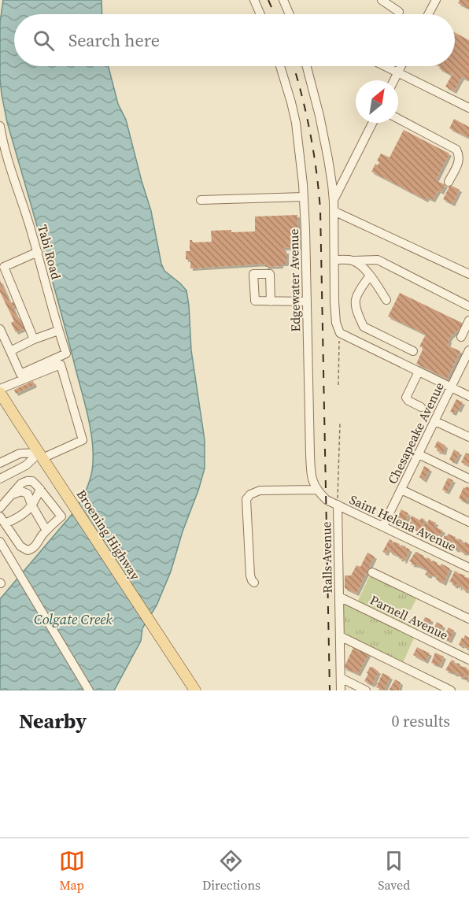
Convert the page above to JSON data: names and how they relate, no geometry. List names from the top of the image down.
{
  "streets": {
    "main road": ["Broening Highway"],
    "street": [
      "Tabi Road",
      "Edgewater Avenue",
      "Chesapeake Avenue",
      "Saint Helena Avenue",
      "Ralls Avenue",
      "Parnell Avenue"
    ]
  },
  "crossings": [
    ["Edgewater Avenue", "Saint Helena Avenue"],
    ["Chesapeake Avenue", "Saint Helena Avenue"],
    ["Saint Helena Avenue", "Ralls Avenue"],
    ["Ralls Avenue", "Parnell Avenue"]
  ],
  "water": ["Colgate Creek"],
  "north": "top right",
  "page": {
    "search": "Search here",
    "heading": ["Nearby", "0 results"],
    "nav": ["Map", "Directions", "Saved"]
  }
}
